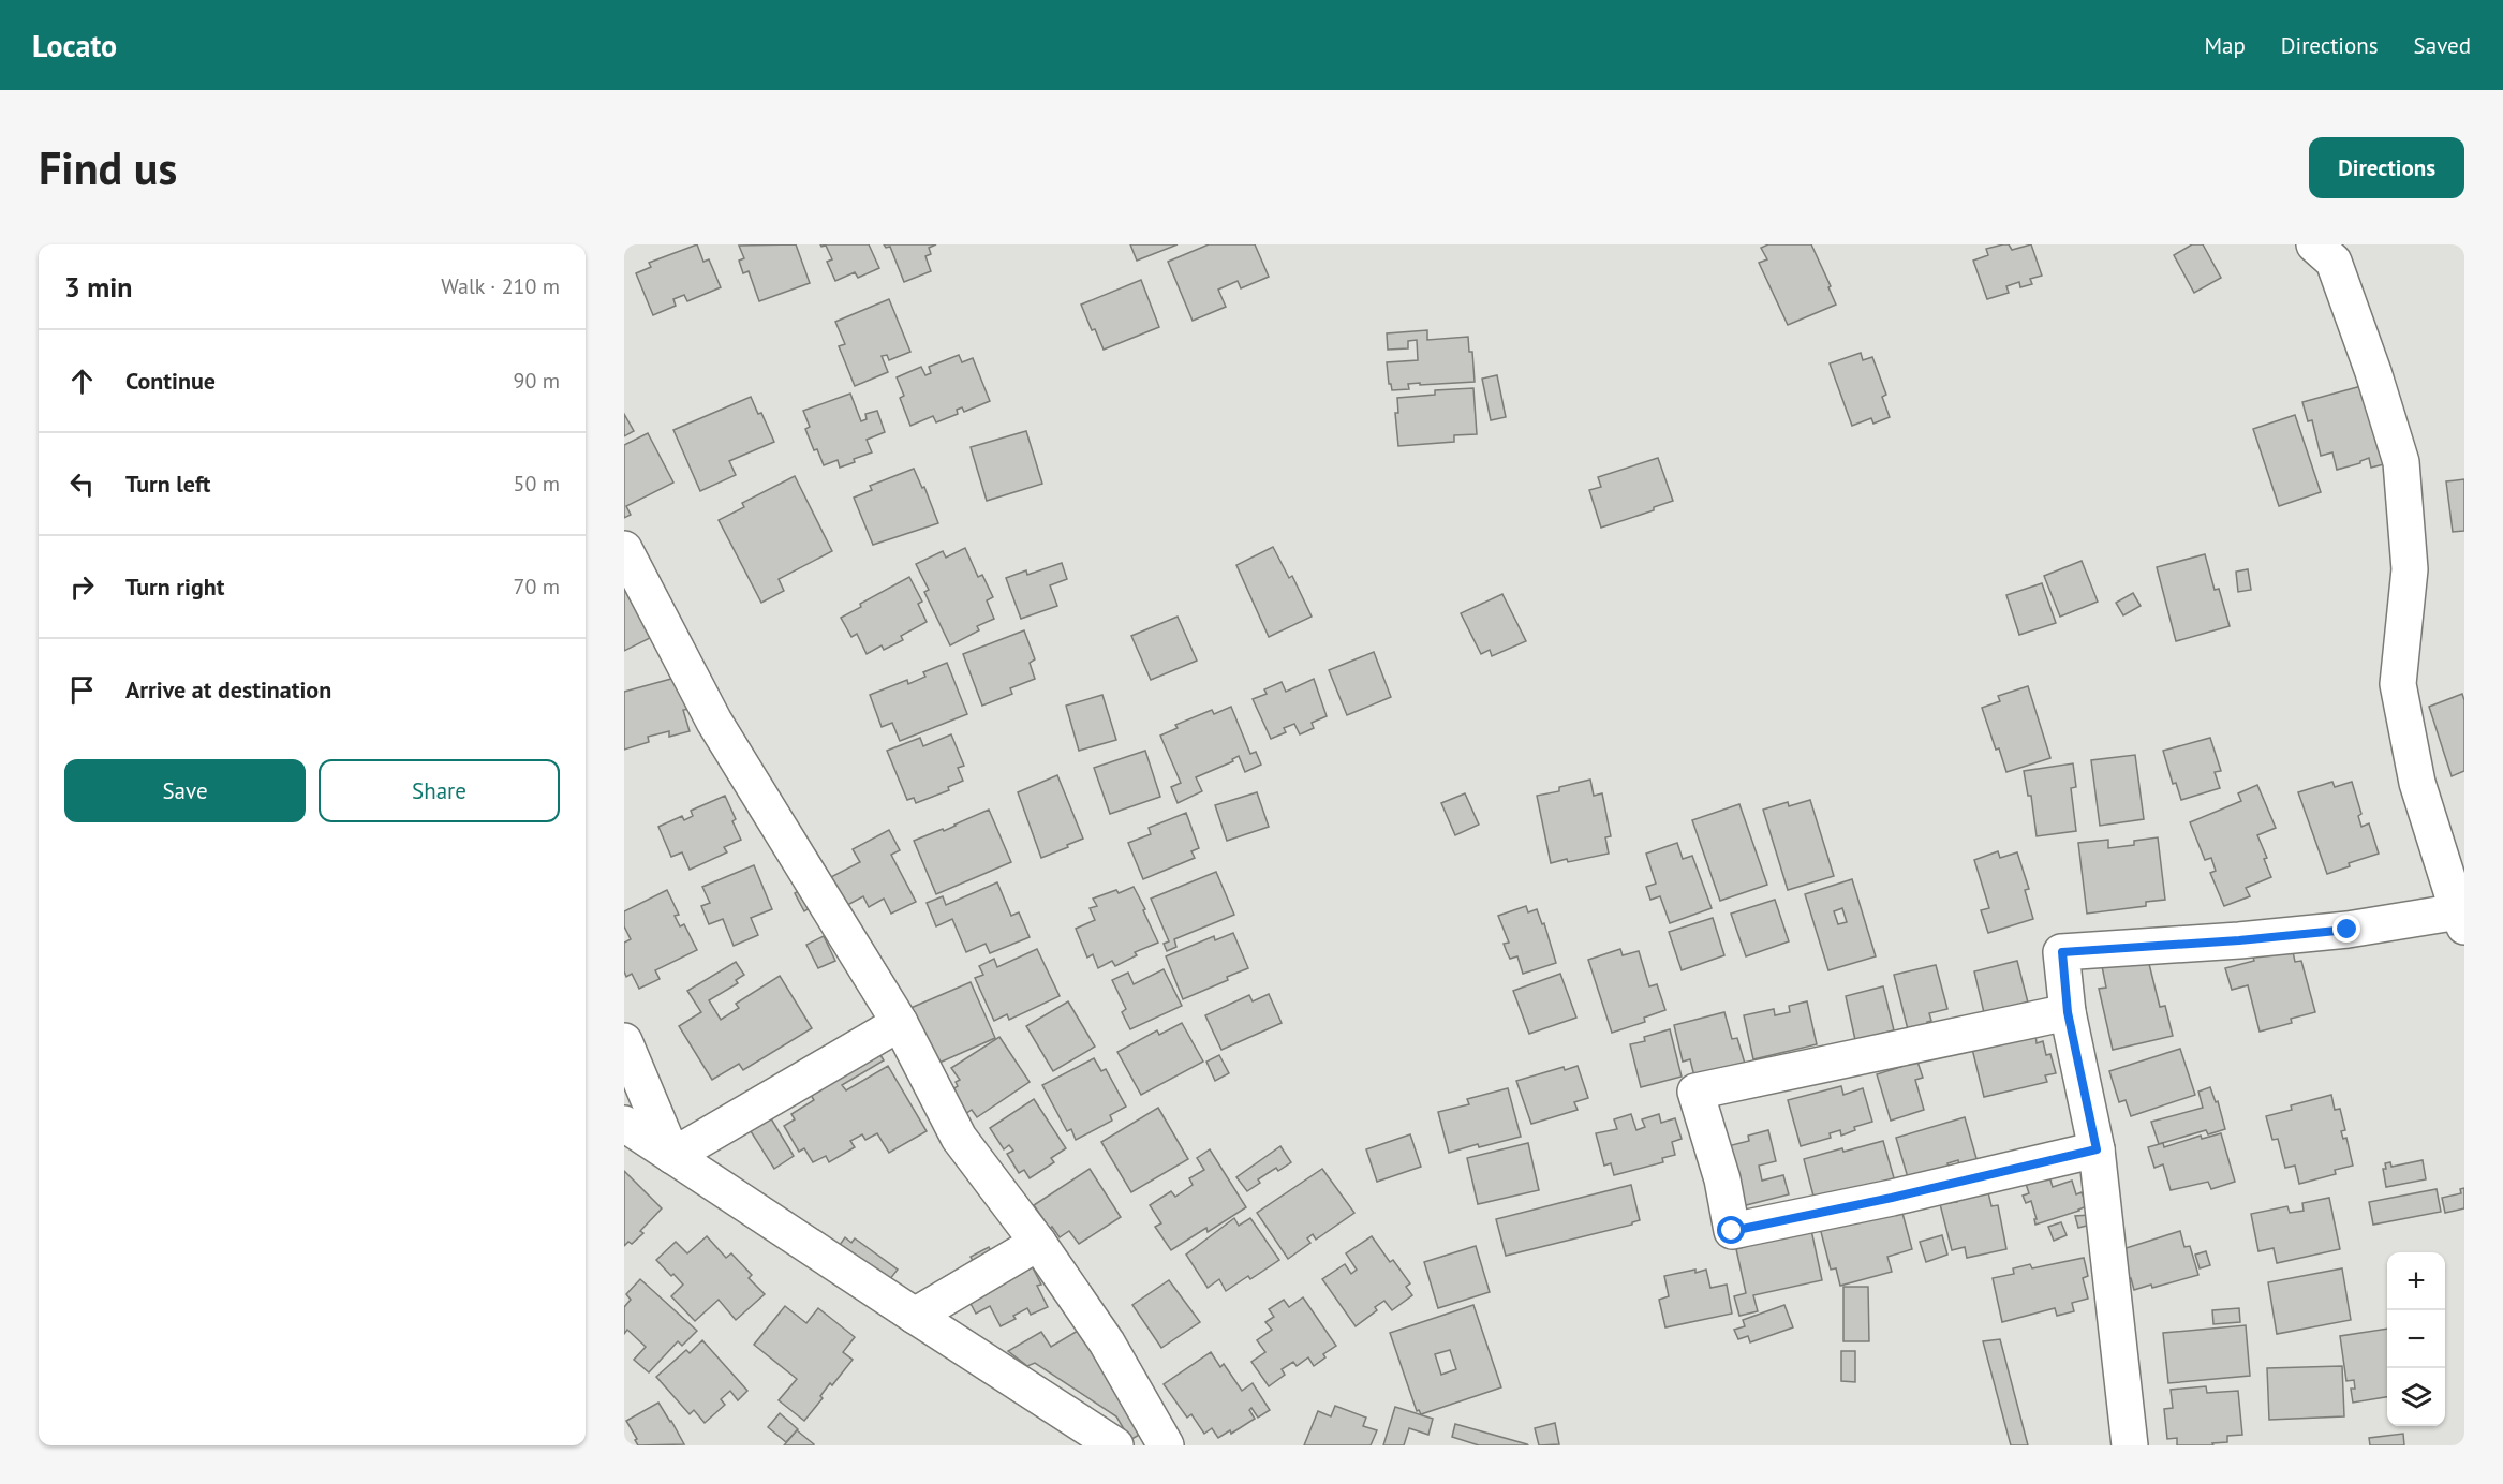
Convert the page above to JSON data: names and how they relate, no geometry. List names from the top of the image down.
{
  "page": {
    "header": "Locato",
    "nav": ["Map", "Directions", "Saved"],
    "buttons": [
      "Directions",
      ["Save", "Share"]
    ],
    "title": "Find us",
    "heading": ["3 min", "Walk · 210 m"],
    "list": [
      ["Continue", "90 m"],
      ["Turn left", "50 m"],
      ["Turn right", "70 m"],
      "Arrive at destination"
    ],
    "map_buttons": ["+", "−"]
  }
}
